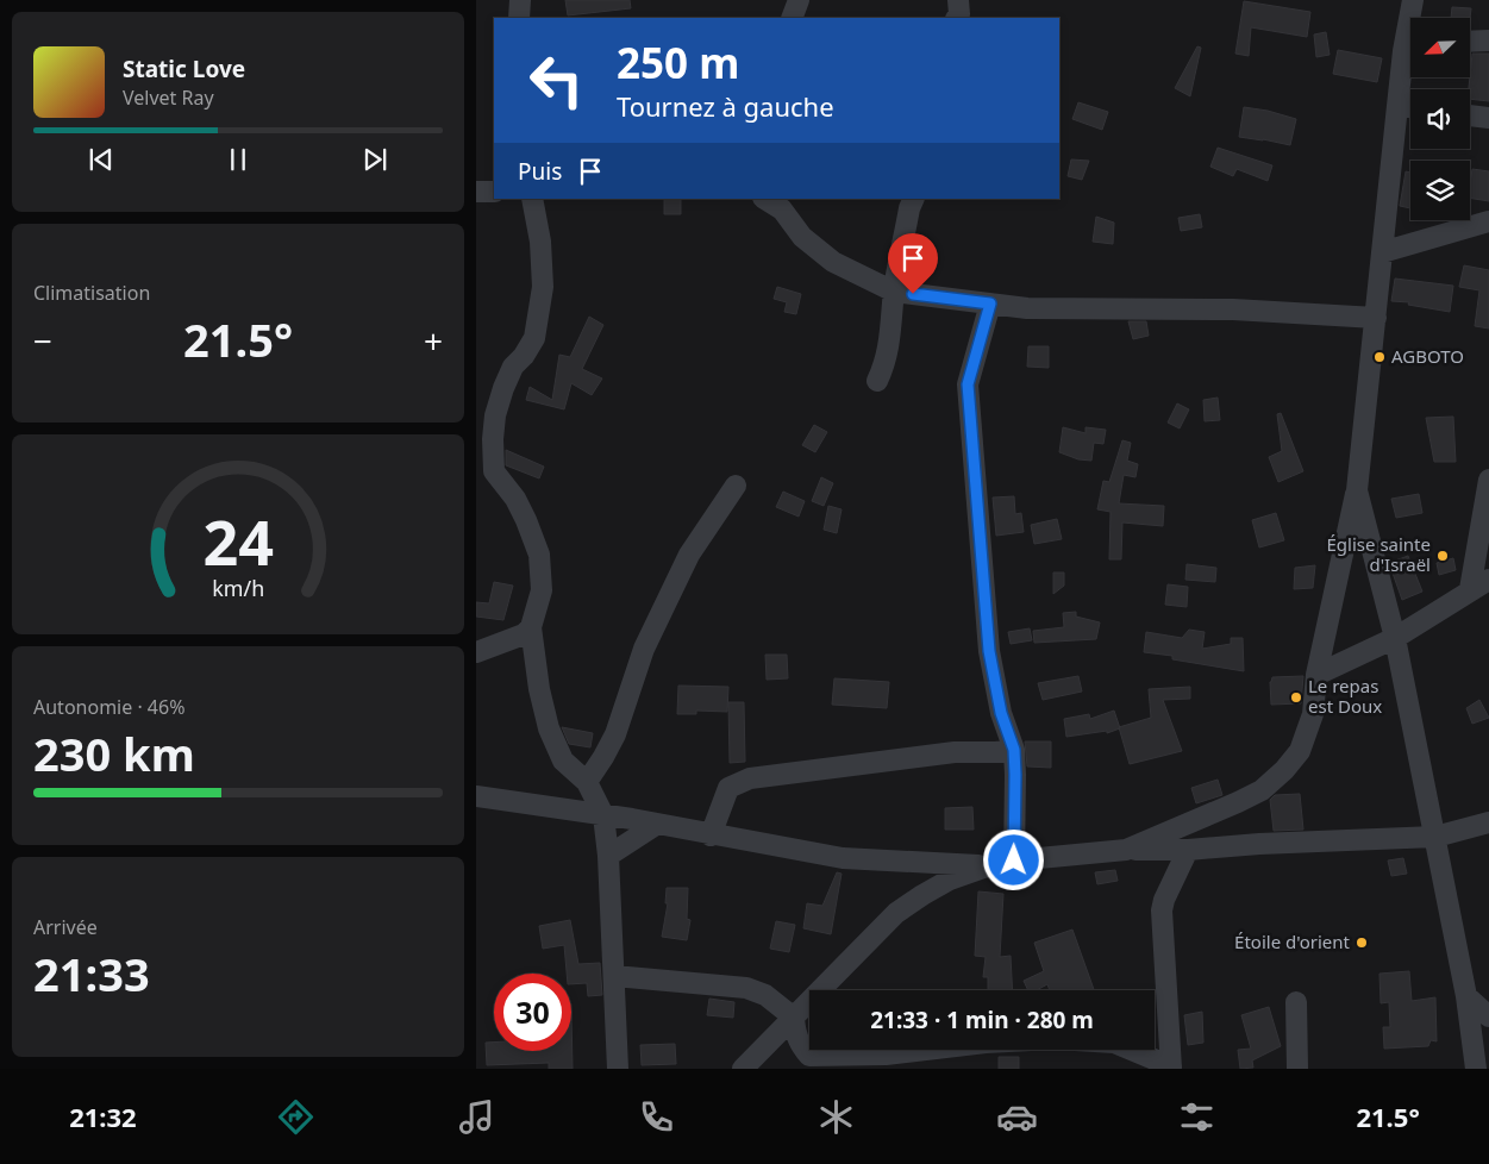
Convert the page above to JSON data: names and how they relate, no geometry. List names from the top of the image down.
{
  "places": [
    "AGBOTO",
    "Église sainte d'Israël",
    "Le repas est Doux",
    "Étoile d'orient"
  ],
  "north": "bottom left",
  "page": {
    "turn": ["250 m", "Tournez à gauche"],
    "song": ["Static Love", "Velvet Ray"],
    "then": "Puis",
    "tile": [
      "Climatisation",
      ["Autonomie · 46%", "230 km"],
      ["Arrivée", "21:33"]
    ],
    "heat": ["−", "21.5°", "+"],
    "limit": "30",
    "trip": "21:33 · 1 min · 280 m",
    "tabs": ["21:32", "21.5°"],
    "gauge": ["24", "km/h"]
  }
}
